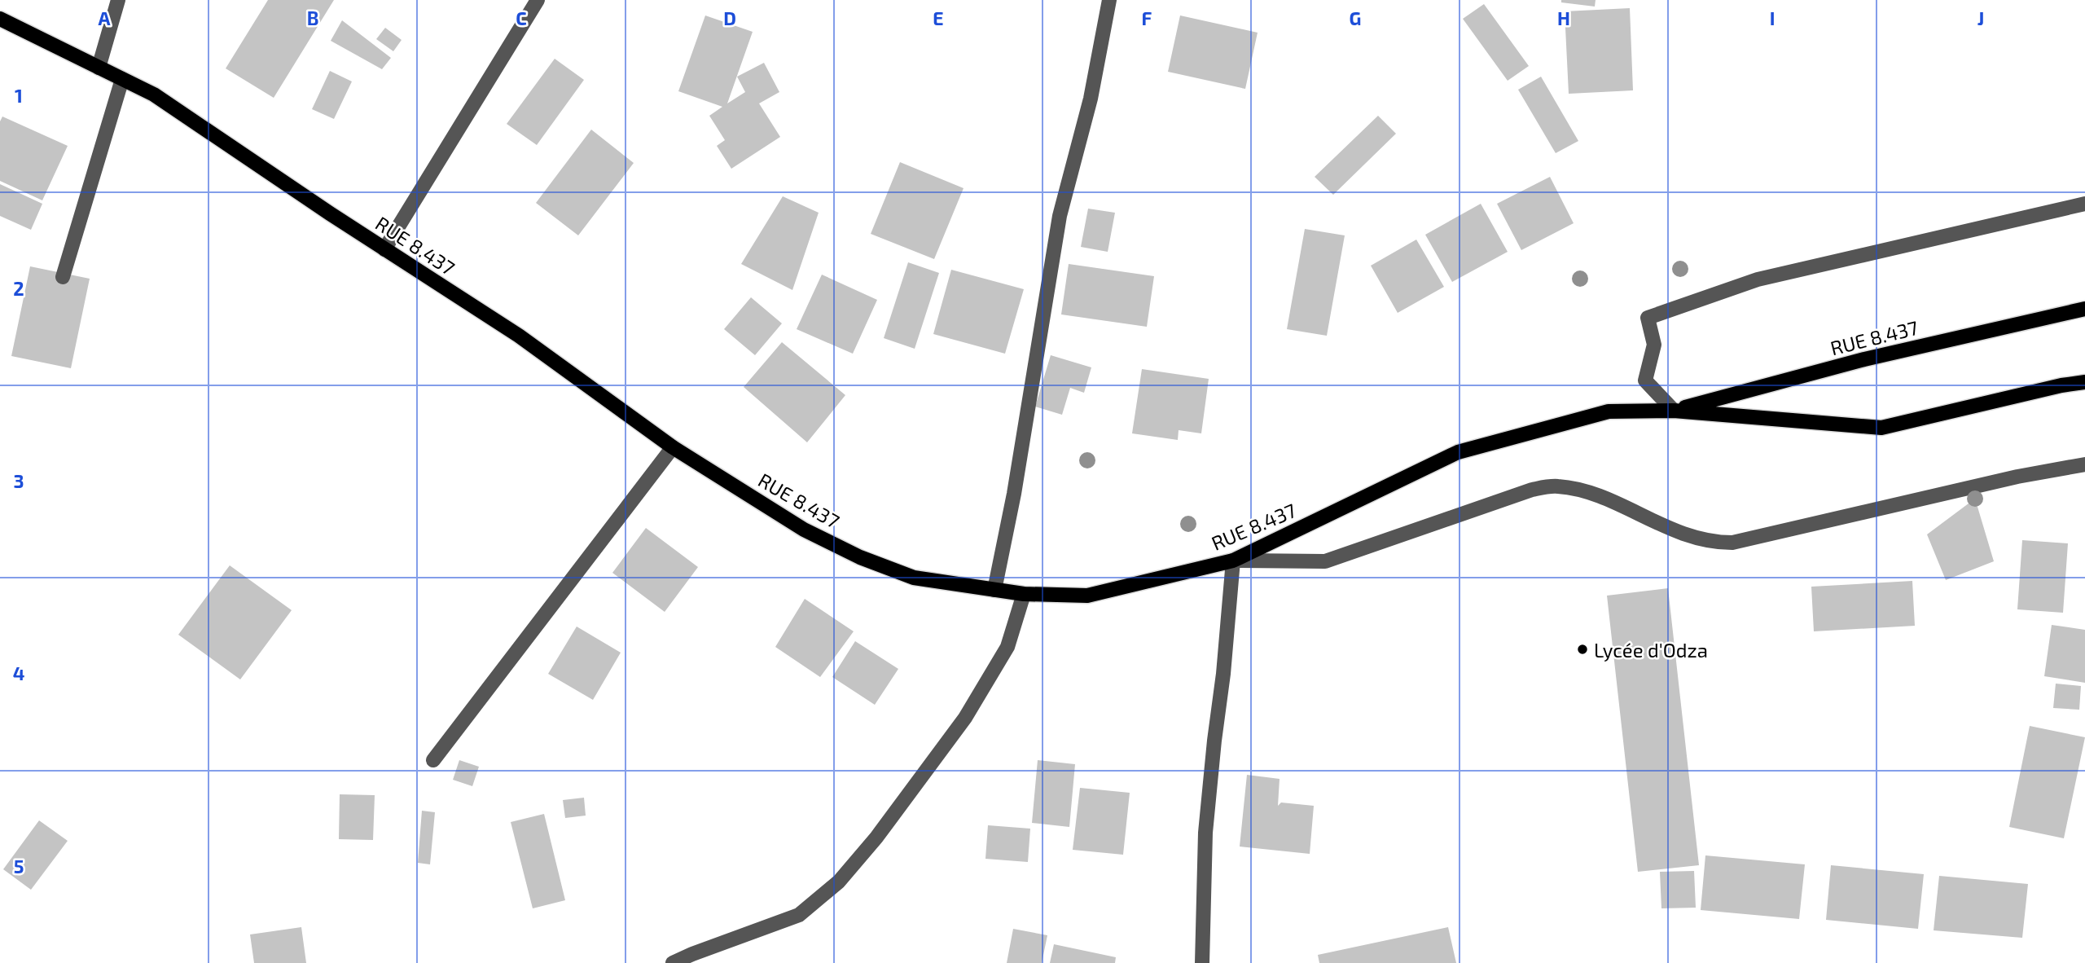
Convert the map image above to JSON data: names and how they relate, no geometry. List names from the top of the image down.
{
  "streets": {
    "main road": ["RUE 8.437"]
  },
  "places": ["Lycée d'Odza"],
  "grid": {
    "columns": [
      "A",
      "B",
      "C",
      "D",
      "E",
      "F",
      "G",
      "H",
      "I",
      "J"
    ],
    "rows": [
      "1",
      "2",
      "3",
      "4",
      "5"
    ]
  }
}
